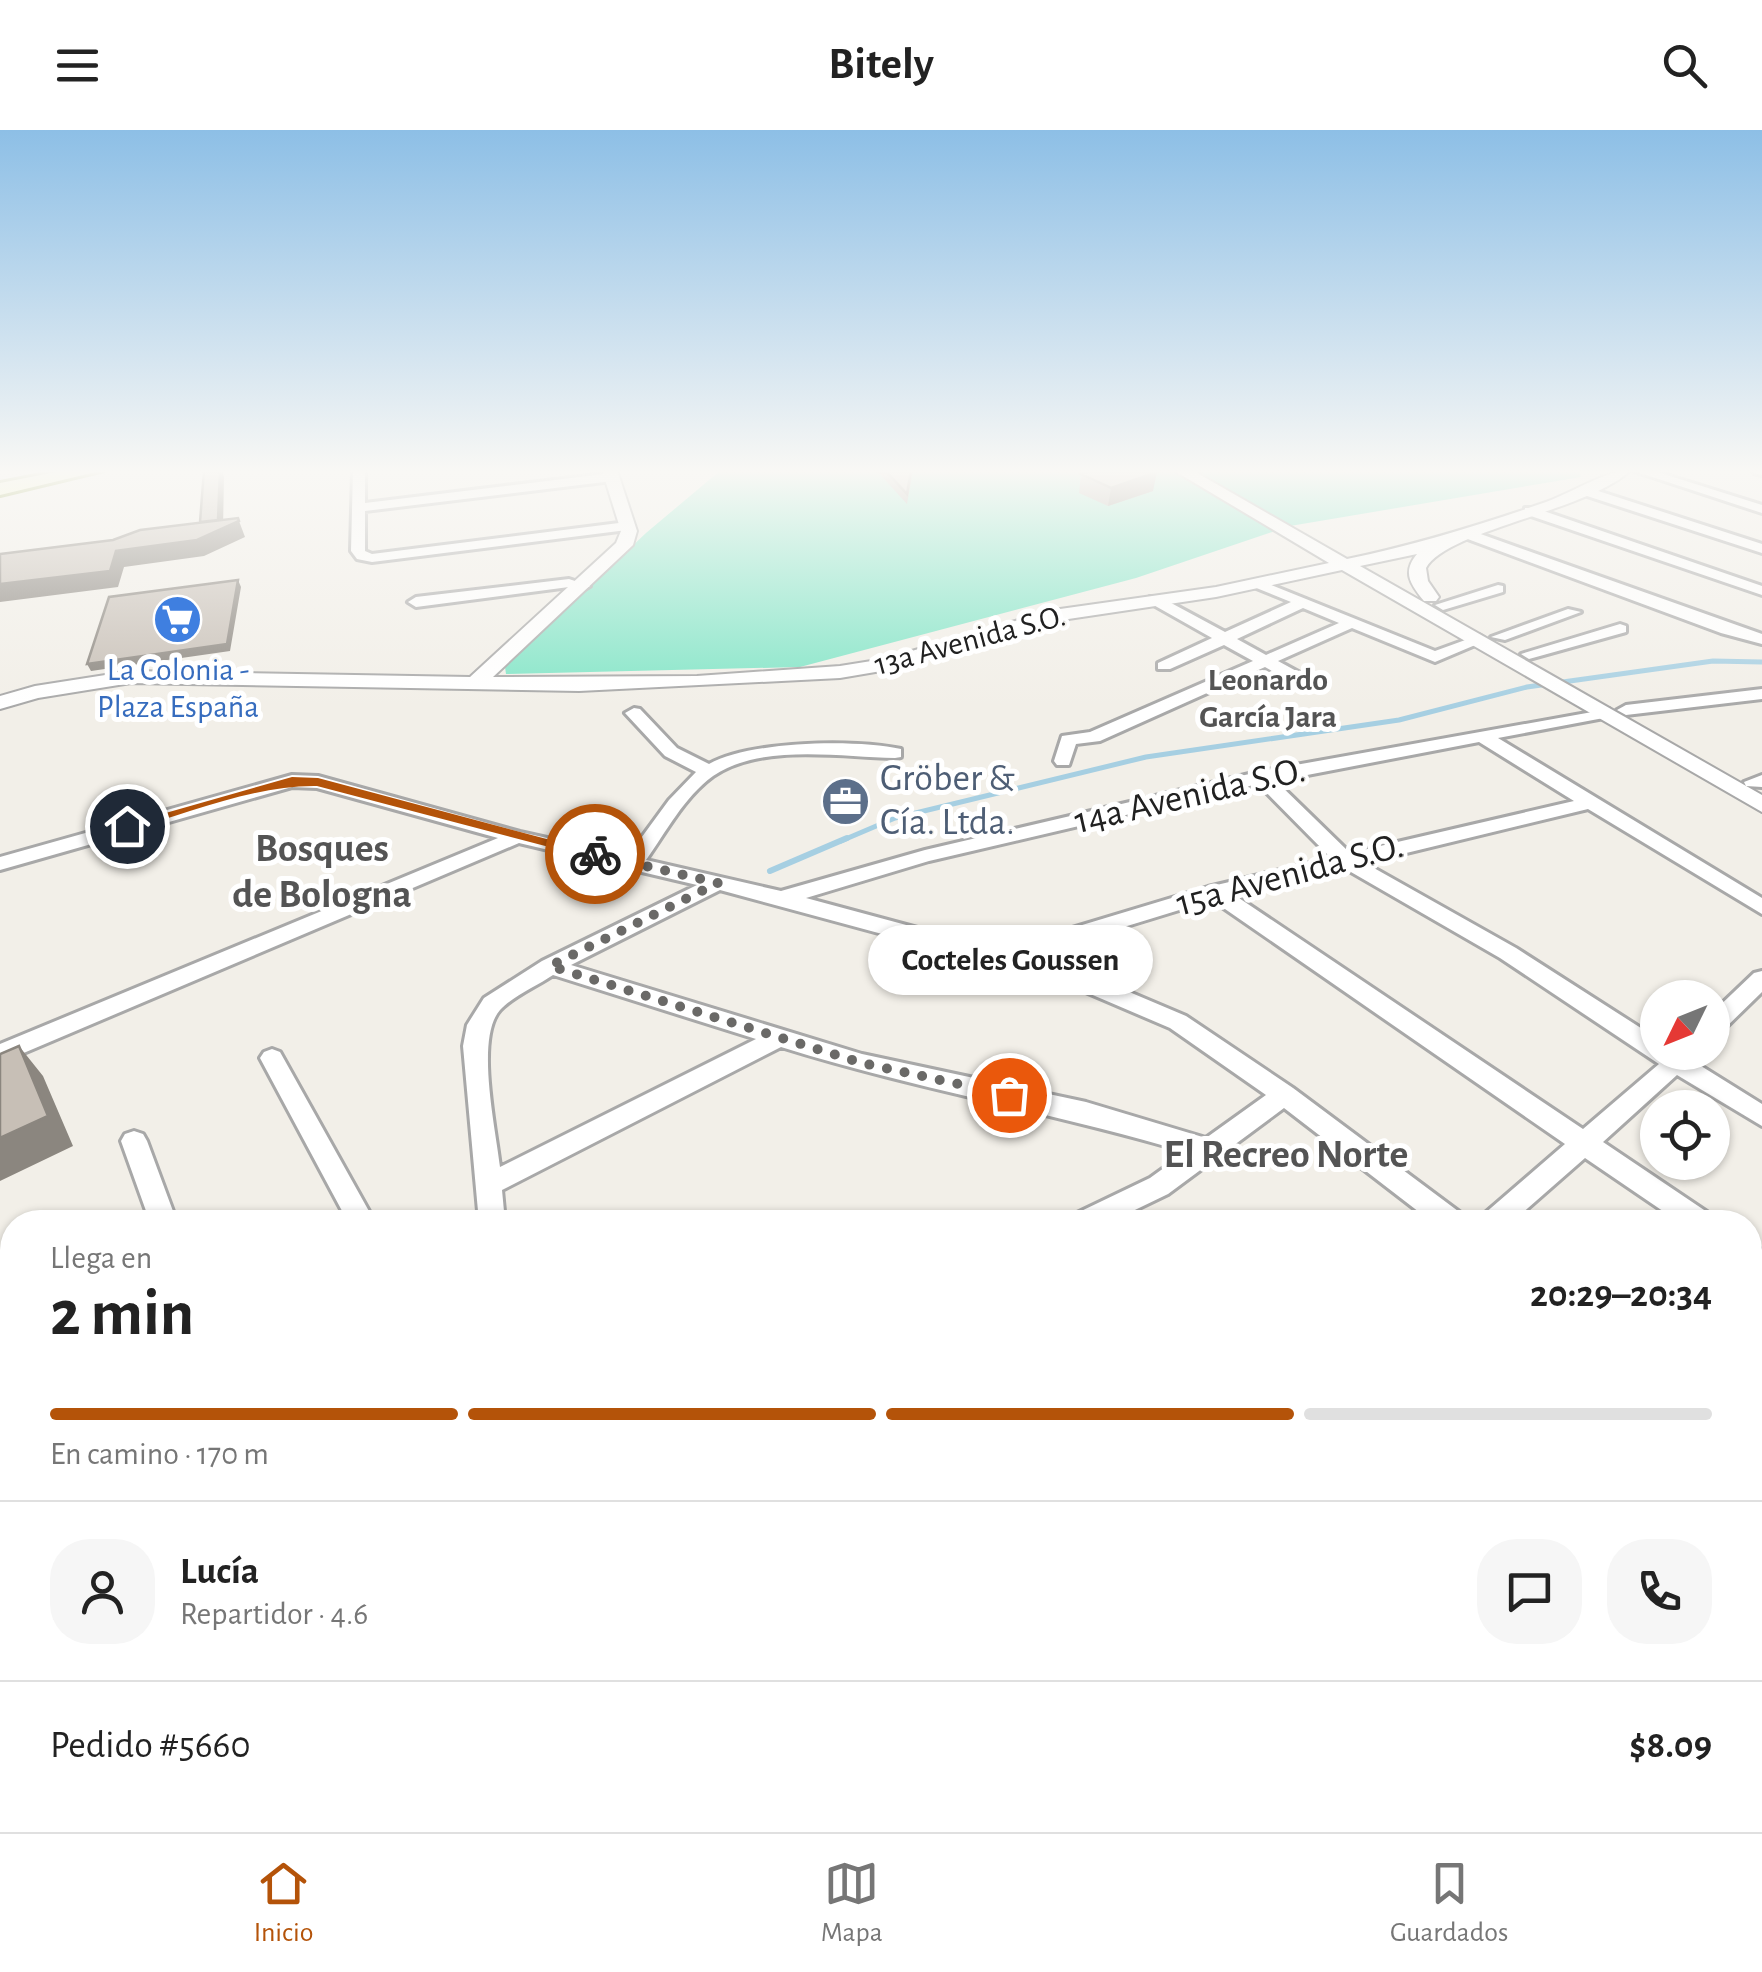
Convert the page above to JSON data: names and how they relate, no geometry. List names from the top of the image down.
{
  "streets": {
    "street": ["13a Avenida S.O.", "14a Avenida S.O.", "15a Avenida S.O."]
  },
  "districts": ["Leonardo García Jara", "Bosques de Bologna", "El Recreo Norte"],
  "places": {
    "supermarket": ["La Colonia - Plaza España"],
    "office": ["Gröber & Cía. Ltda."],
    "other": ["Cocteles Goussen"]
  },
  "north": "bottom left",
  "page": {
    "header": "Bitely",
    "bubble": "Cocteles Goussen",
    "heading": ["2 min", "Llega en", "20:29–20:34"],
    "panel": [
      "Lucía",
      "Repartidor · 4.6",
      "Pedido #5660",
      "$8.09"
    ],
    "bar": "En camino · 170 m",
    "tabs": ["Inicio", "Mapa", "Guardados"]
  }
}
